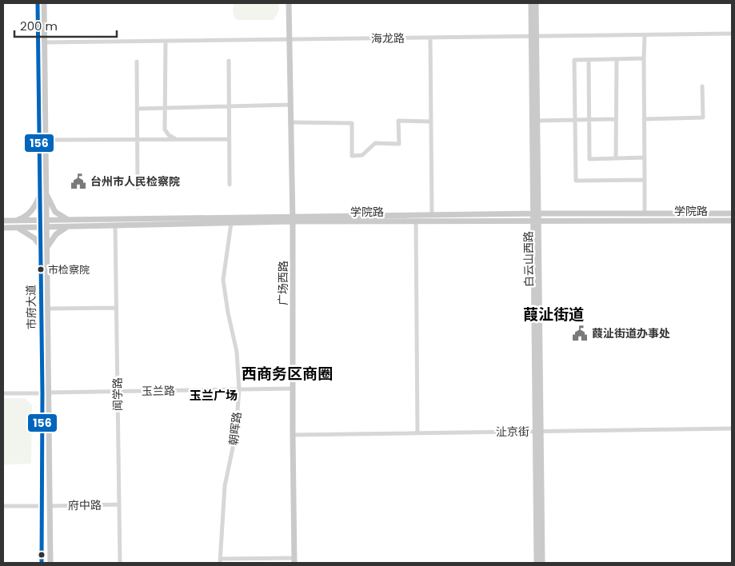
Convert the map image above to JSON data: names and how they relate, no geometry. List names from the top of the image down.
{
  "streets": {
    "main road": [
      "学院路",
      "白云山西路",
      "广场西路",
      "市府大道"
    ],
    "street": [
      "海龙路",
      "玉兰路",
      "闻学路",
      "朝晖路",
      "沚京街",
      "府中路"
    ]
  },
  "crossings": [
    ["海龙路", "白云山西路"],
    ["海龙路", "广场西路"],
    ["海龙路", "市府大道"],
    ["学院路", "白云山西路"],
    ["学院路", "广场西路"],
    ["学院路", "市府大道"],
    ["学院路", "闻学路"],
    ["学院路", "朝晖路"],
    ["白云山西路", "沚京街"],
    ["广场西路", "玉兰路"],
    ["广场西路", "沚京街"],
    ["市府大道", "玉兰路"],
    ["市府大道", "府中路"],
    ["玉兰路", "闻学路"],
    ["玉兰路", "朝晖路"],
    ["闻学路", "府中路"]
  ],
  "districts": ["葭沚街道", "西商务区商圈", "玉兰广场"],
  "places": {
    "public building": ["台州市人民检察院", "葭沚街道办事处"],
    "other": ["市检察院"]
  },
  "lines": ["transit line 156"],
  "scale_bar": "200 m"
}
